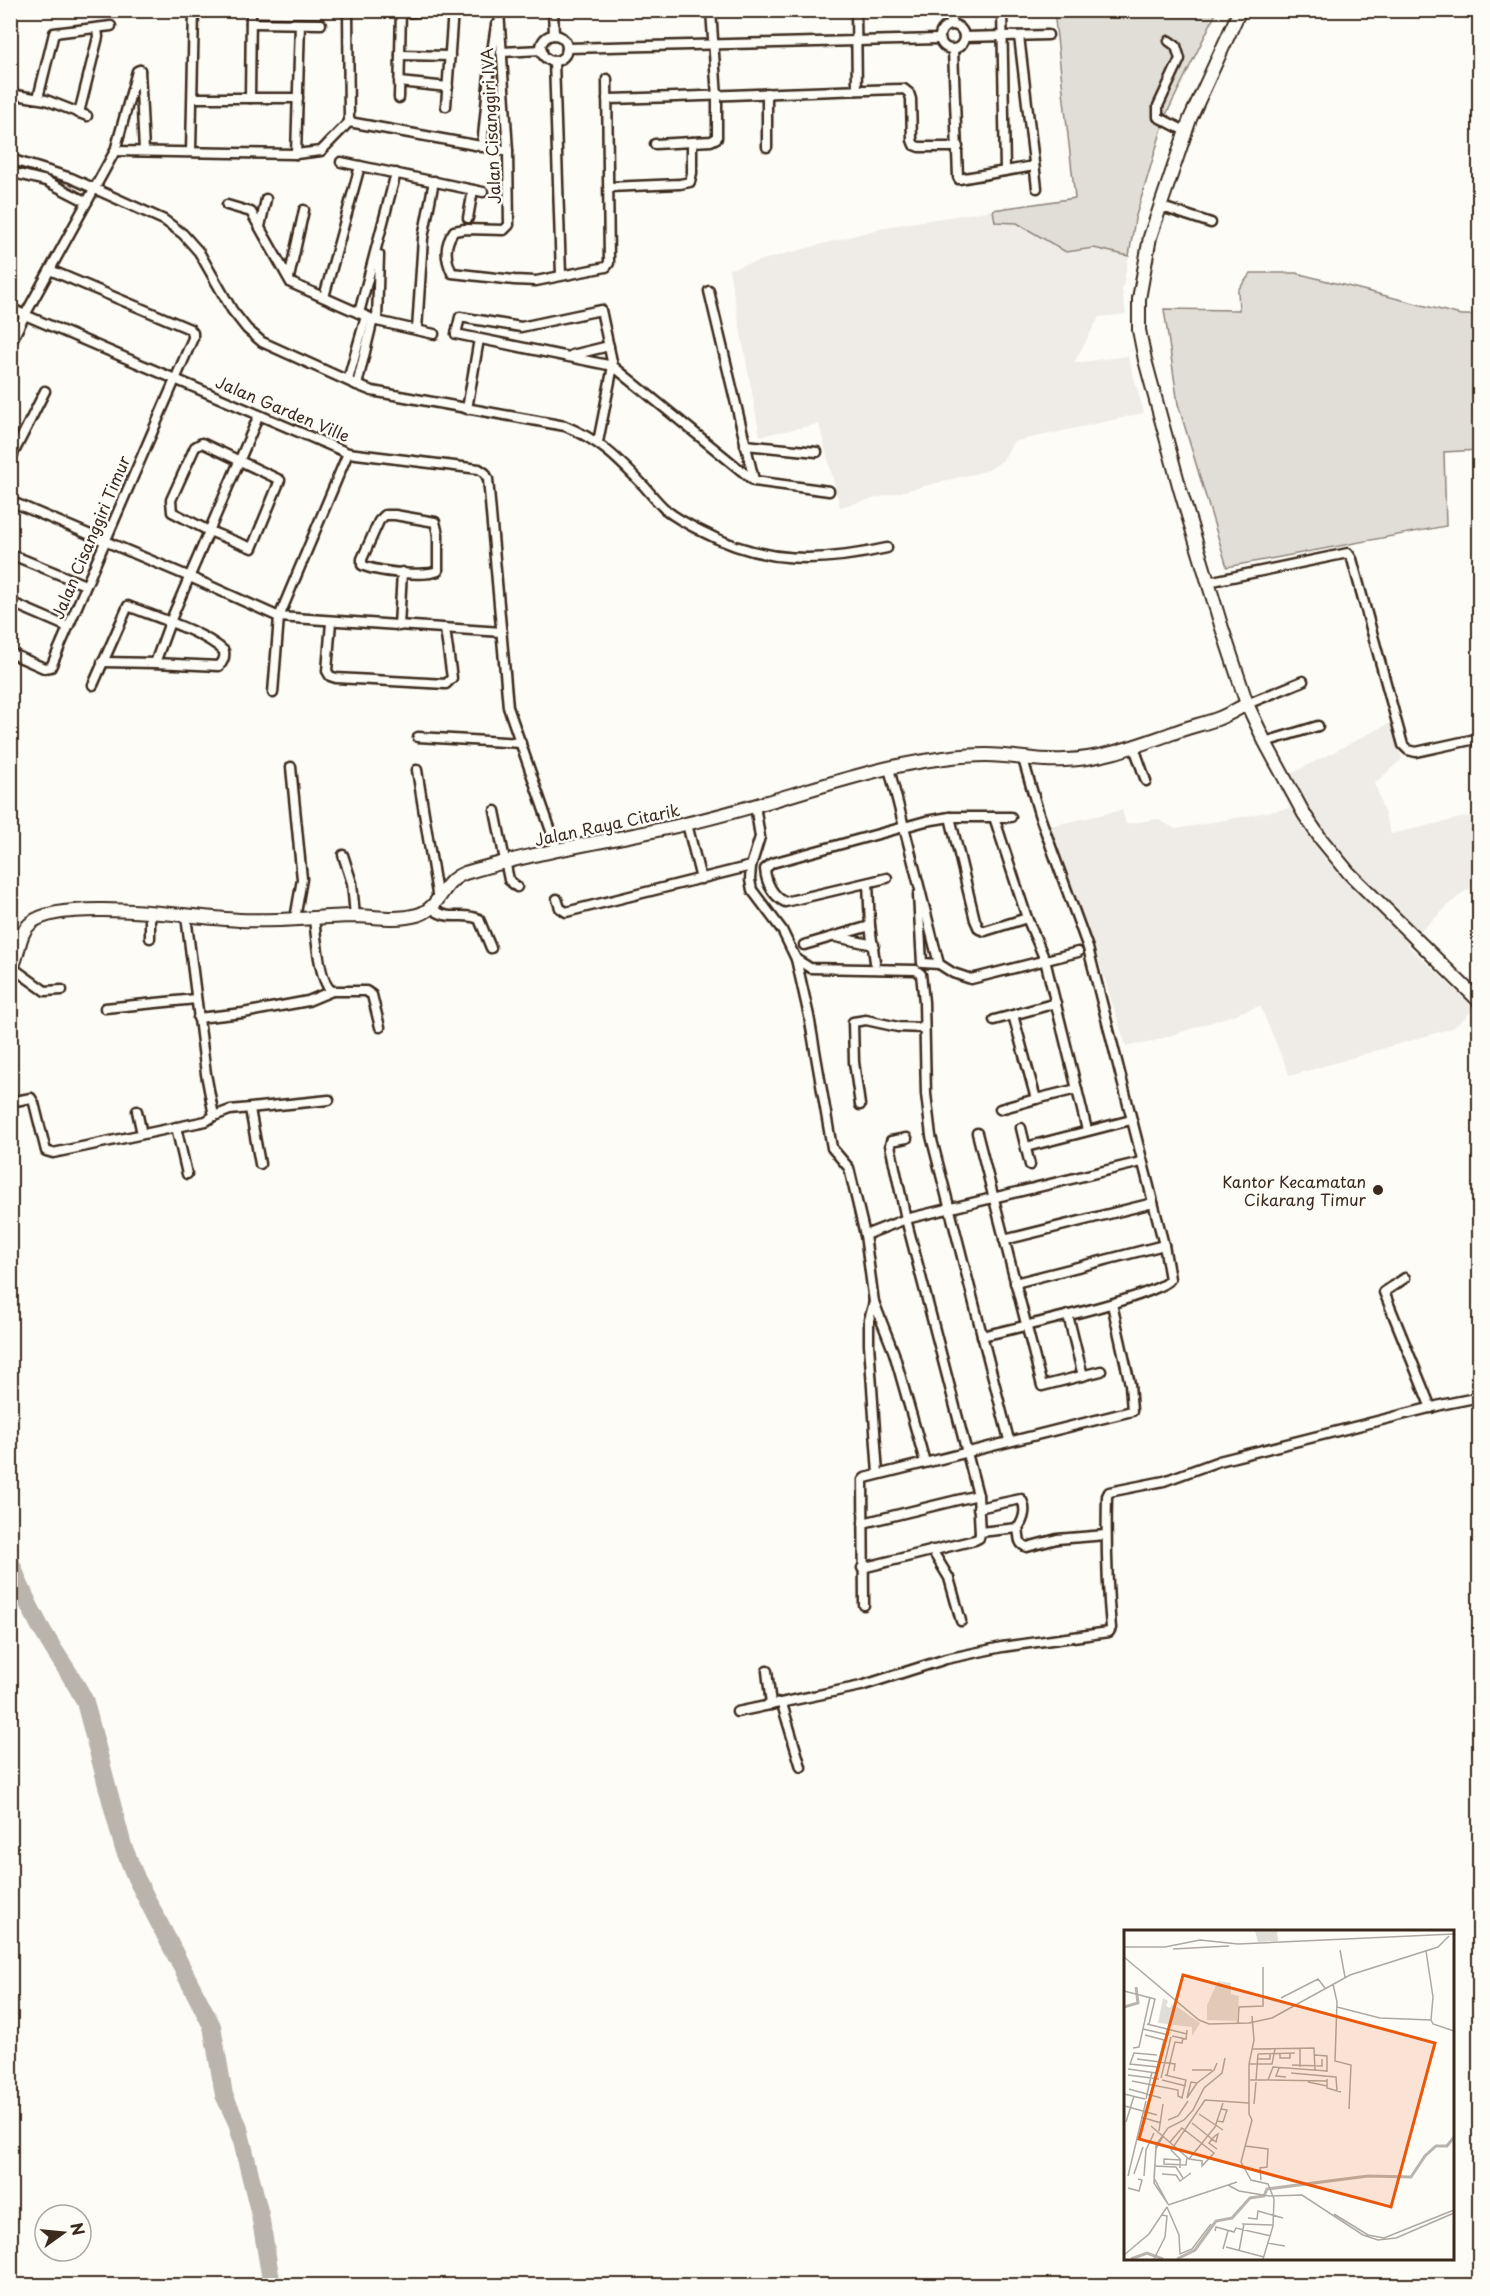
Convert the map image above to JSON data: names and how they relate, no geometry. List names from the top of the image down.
{
  "streets": {
    "street": [
      "Jalan Cisanggiri IVA",
      "Jalan Garden Ville",
      "Jalan Cisanggiri Timur",
      "Jalan Raya Citarik"
    ]
  },
  "crossings": [
    ["Jalan Garden Ville", "Jalan Cisanggiri Timur"],
    ["Jalan Garden Ville", "Jalan Raya Citarik"]
  ],
  "places": ["Kantor Kecamatan Cikarang Timur"],
  "north": "right"
}
